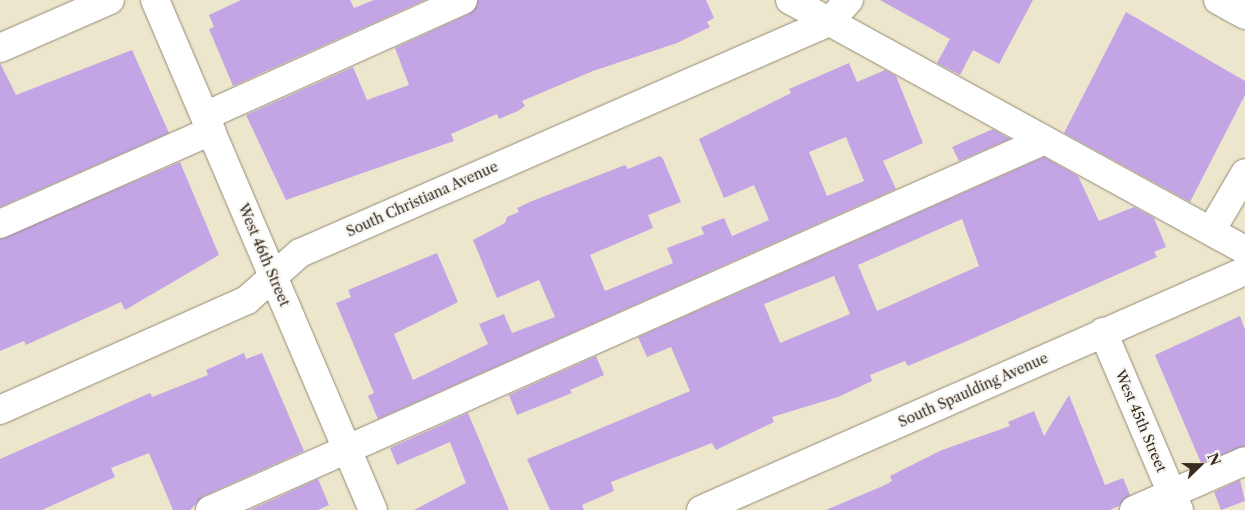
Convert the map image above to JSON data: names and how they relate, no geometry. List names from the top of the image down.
{
  "streets": {
    "street": [
      "South Christiana Avenue",
      "West 46th Street",
      "South Spaulding Avenue",
      "West 45th Street"
    ]
  },
  "crossings": [
    ["South Christiana Avenue", "West 46th Street"],
    ["South Spaulding Avenue", "West 45th Street"]
  ],
  "north": "right"
}
